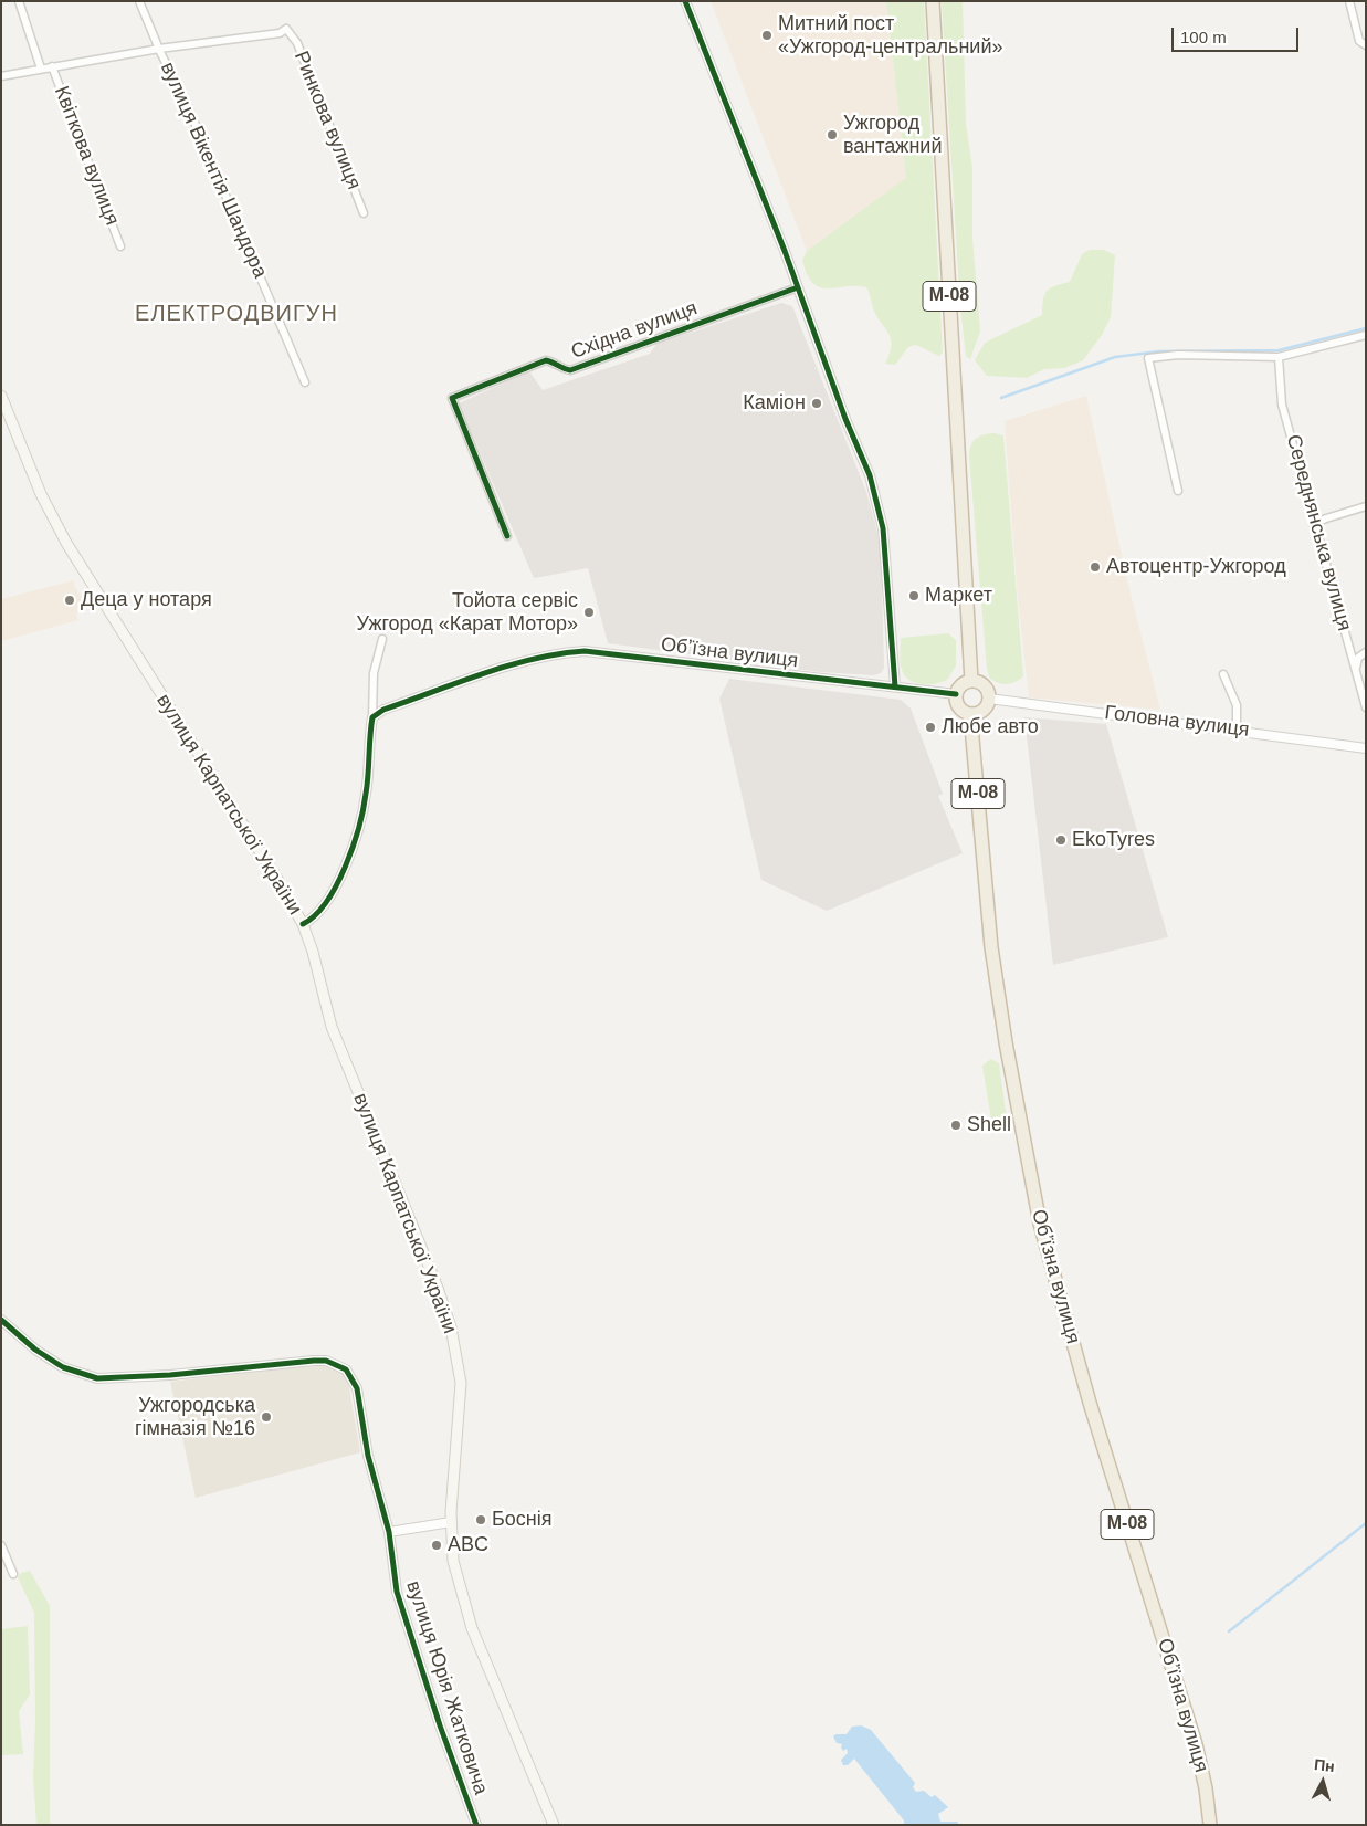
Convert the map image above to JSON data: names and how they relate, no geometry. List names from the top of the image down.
{
  "streets": {
    "highway": ["М-08", "Обʼїзна вулиця"],
    "main road": ["вулиця Карпатської України"],
    "street": [
      "Ринкова вулиця",
      "Квіткова вулиця",
      "вулиця Вікентія Шандора",
      "Східна вулиця",
      "Середнянська вулиця",
      "Головна вулиця",
      "вулиця Юрія Жатковича"
    ]
  },
  "crossings": [
    ["Ринкова вулиця", "вулиця Вікентія Шандора"],
    ["М-08", "Обʼїзна вулиця"],
    ["М-08", "Головна вулиця"],
    ["Обʼїзна вулиця", "Головна вулиця"]
  ],
  "districts": ["ЕЛЕКТРОДВИГУН"],
  "places": [
    "Митний пост «Ужгород-центральний»",
    "Ужгород вантажний",
    "Каміон",
    "Автоцентр-Ужгород",
    "Маркет",
    "Деца у нотаря",
    "Тойота сервіс Ужгород «Карат Мотор»",
    "Любе авто",
    "EkoTyres",
    "Shell",
    "Ужгородська гімназія №16",
    "Боснія",
    "ABC"
  ],
  "scale_bar": "100 m",
  "north": "top"
}
